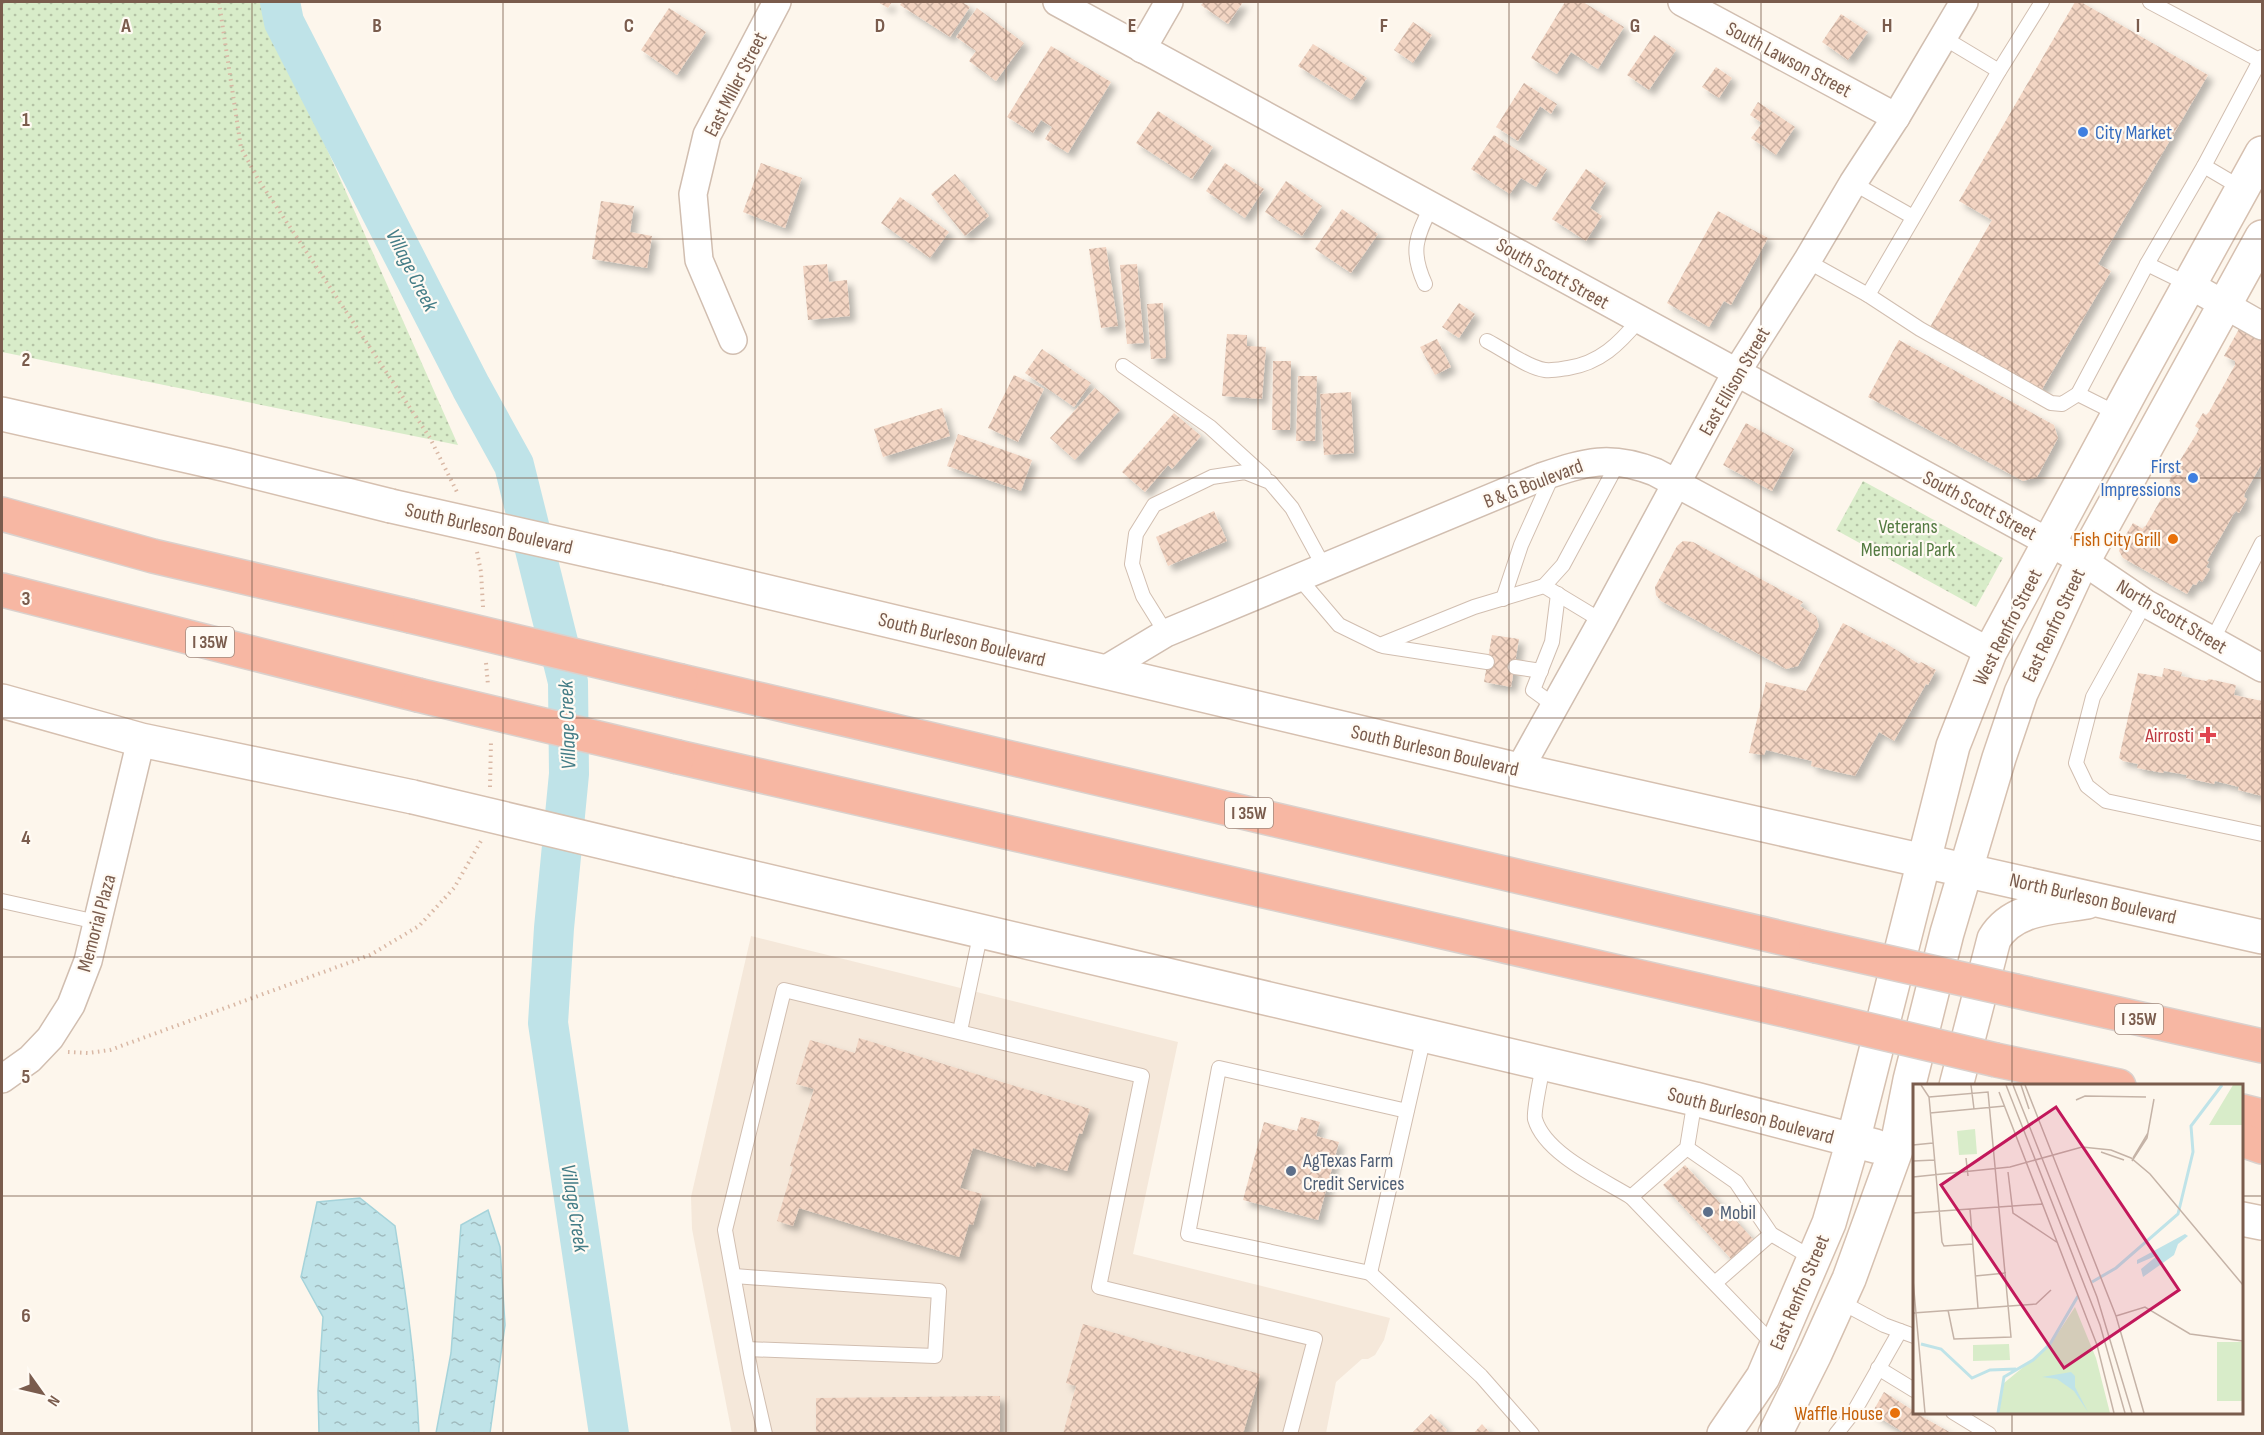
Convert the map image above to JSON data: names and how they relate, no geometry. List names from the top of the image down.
{
  "streets": {
    "highway": ["I 35W"],
    "main road": [
      "South Burleson Boulevard",
      "East Renfro Street",
      "West Renfro Street",
      "North Burleson Boulevard"
    ],
    "street": [
      "South Lawson Street",
      "East Miller Street",
      "South Scott Street",
      "East Ellison Street",
      "B & G Boulevard",
      "North Scott Street",
      "Memorial Plaza"
    ]
  },
  "crossings": [
    ["South Lawson Street", "East Ellison Street"],
    ["South Scott Street", "East Ellison Street"],
    ["South Scott Street", "North Scott Street"],
    ["South Scott Street", "East Renfro Street"],
    ["South Scott Street", "West Renfro Street"],
    ["East Ellison Street", "B & G Boulevard"],
    ["East Ellison Street", "South Burleson Boulevard"],
    ["B & G Boulevard", "South Burleson Boulevard"],
    ["B & G Boulevard", "West Renfro Street"],
    ["South Burleson Boulevard", "East Renfro Street"],
    ["South Burleson Boulevard", "West Renfro Street"],
    ["South Burleson Boulevard", "North Burleson Boulevard"],
    ["South Burleson Boulevard", "Memorial Plaza"],
    ["North Scott Street", "East Renfro Street"],
    ["East Renfro Street", "West Renfro Street"],
    ["East Renfro Street", "North Burleson Boulevard"],
    ["West Renfro Street", "North Burleson Boulevard"]
  ],
  "water": ["Village Creek"],
  "parks": ["Veterans Memorial Park"],
  "places": {
    "other": [
      "City Market",
      "First Impressions",
      "Fish City Grill",
      "AgTexas Farm Credit Services",
      "Mobil",
      "Waffle House"
    ],
    "health": ["Airrosti"]
  },
  "north": "bottom right",
  "grid": {
    "columns": [
      "A",
      "B",
      "C",
      "D",
      "E",
      "F",
      "G",
      "H",
      "I"
    ],
    "rows": [
      "1",
      "2",
      "3",
      "4",
      "5",
      "6"
    ]
  }
}
